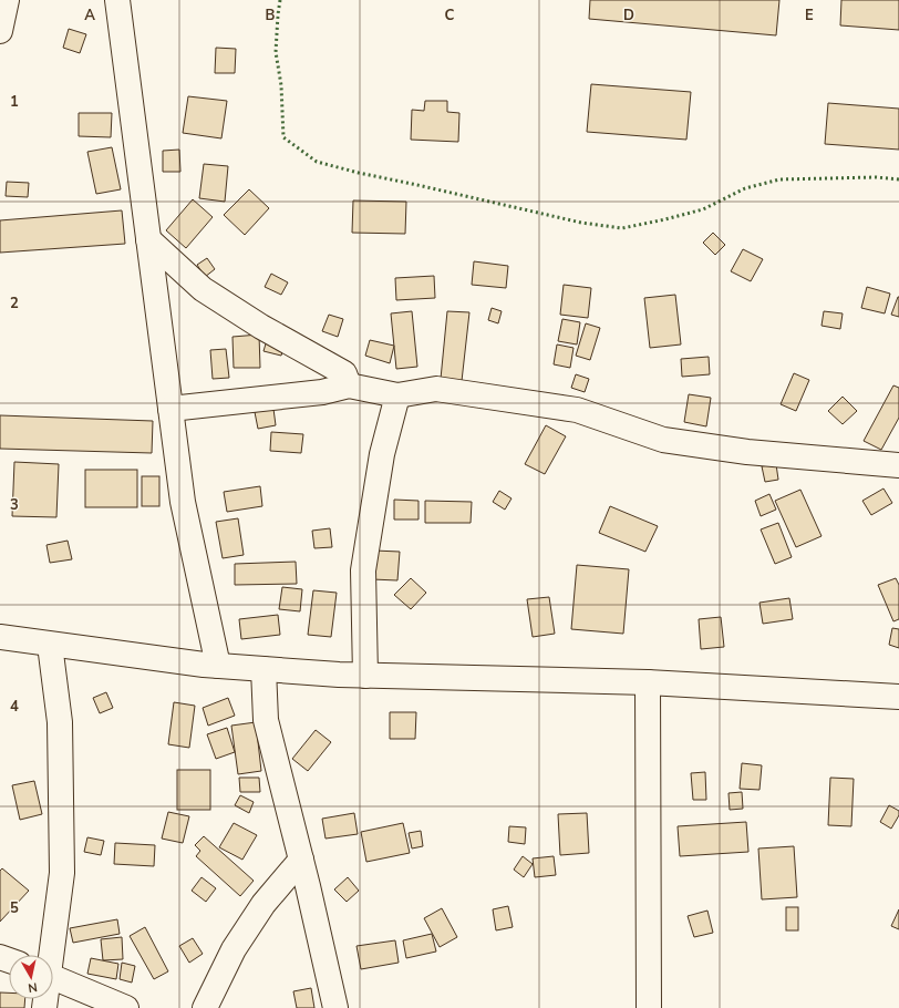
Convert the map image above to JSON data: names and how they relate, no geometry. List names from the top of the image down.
{
  "north": "bottom",
  "grid": {
    "columns": [
      "A",
      "B",
      "C",
      "D",
      "E"
    ],
    "rows": [
      "1",
      "2",
      "3",
      "4",
      "5"
    ]
  }
}
